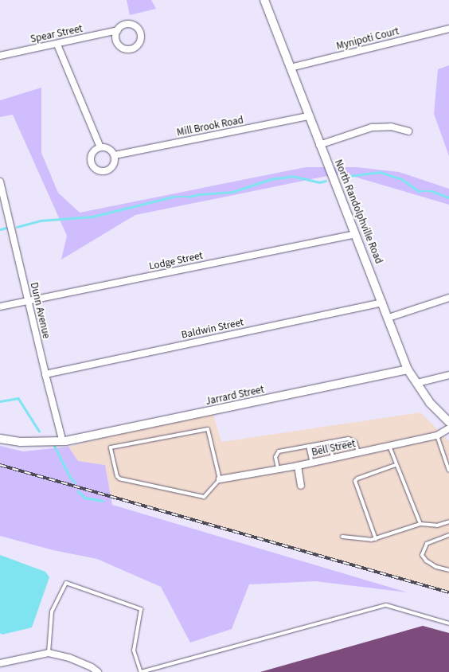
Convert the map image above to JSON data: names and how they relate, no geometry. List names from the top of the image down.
{
  "streets": {
    "street": [
      "Spear Street",
      "Mynipoti Court",
      "Mill Brook Road",
      "North Randolphville Road",
      "Lodge Street",
      "Dunn Avenue",
      "Baldwin Street",
      "Jarrard Street",
      "Bell Street"
    ]
  },
  "crossings": [
    ["Mynipoti Court", "North Randolphville Road"],
    ["Mill Brook Road", "North Randolphville Road"],
    ["North Randolphville Road", "Lodge Street"],
    ["North Randolphville Road", "Baldwin Street"],
    ["North Randolphville Road", "Jarrard Street"],
    ["Lodge Street", "Dunn Avenue"],
    ["Dunn Avenue", "Baldwin Street"],
    ["Dunn Avenue", "Jarrard Street"]
  ]
}
